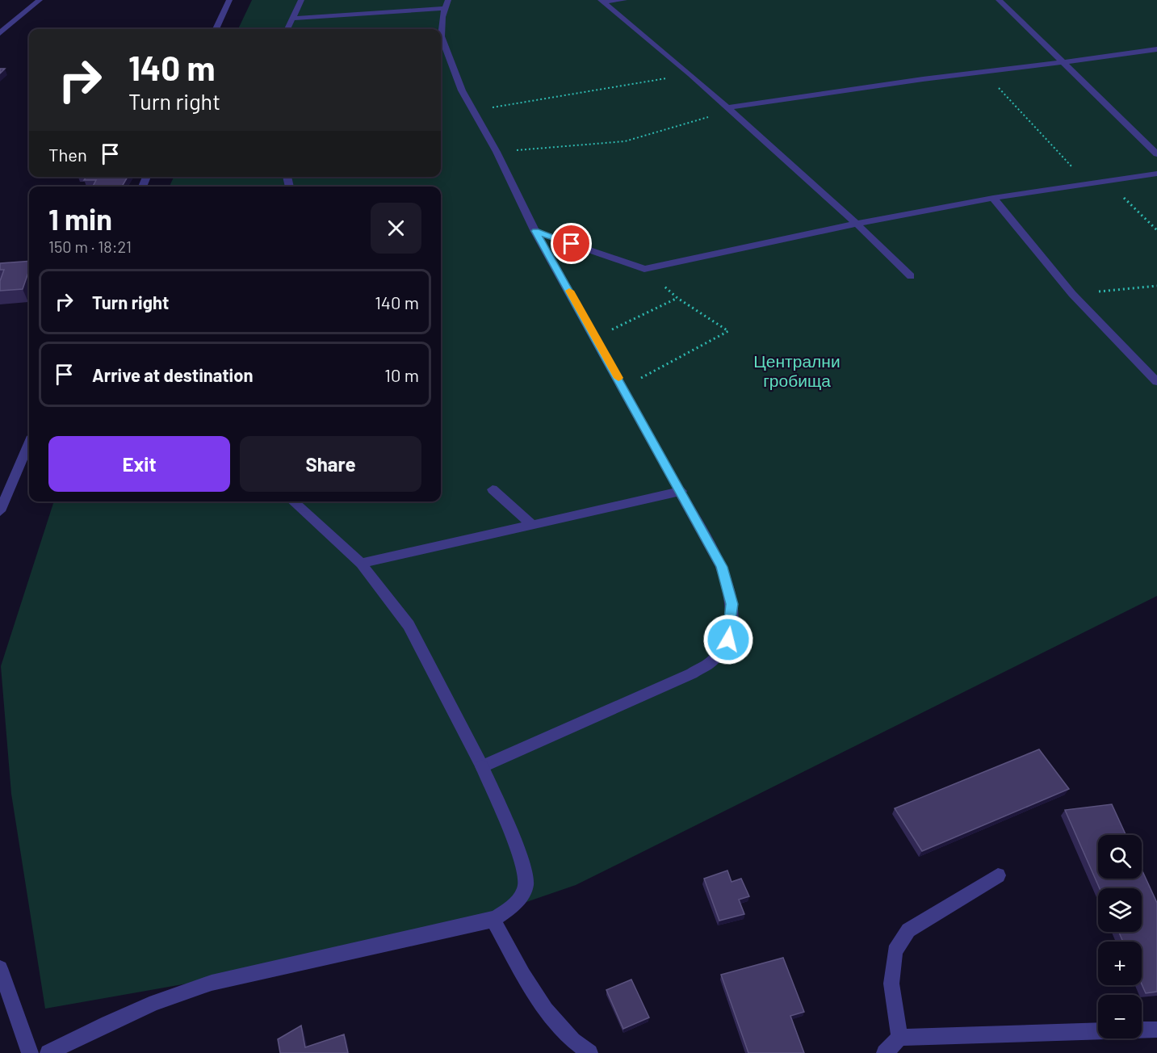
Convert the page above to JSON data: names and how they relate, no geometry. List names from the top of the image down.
{
  "parks": ["Централни гробища"],
  "page": {
    "turn": ["140 m", "Turn right"],
    "then": "Then",
    "heading": ["1 min", "150 m · 18:21"],
    "list": [
      {
        "name": "Turn right",
        "value": "140 m"
      },
      {
        "name": "Arrive at destination",
        "value": "10 m"
      }
    ],
    "buttons": ["Exit", "Share"],
    "map_buttons": ["+", "−"]
  }
}
